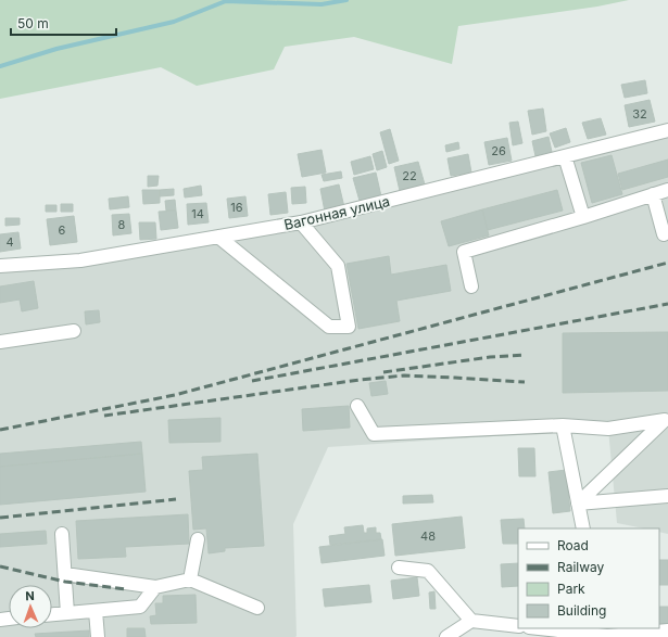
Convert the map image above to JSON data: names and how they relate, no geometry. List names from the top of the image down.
{
  "streets": {
    "street": ["Вагонная улица"]
  },
  "house_numbers": [
    "32",
    "26",
    "22",
    "16",
    "14",
    "8",
    "6",
    "4",
    "48"
  ],
  "legend": [
    "Road",
    "Railway",
    "Park",
    "Building"
  ],
  "scale_bar": "50 m",
  "north": "top"
}
